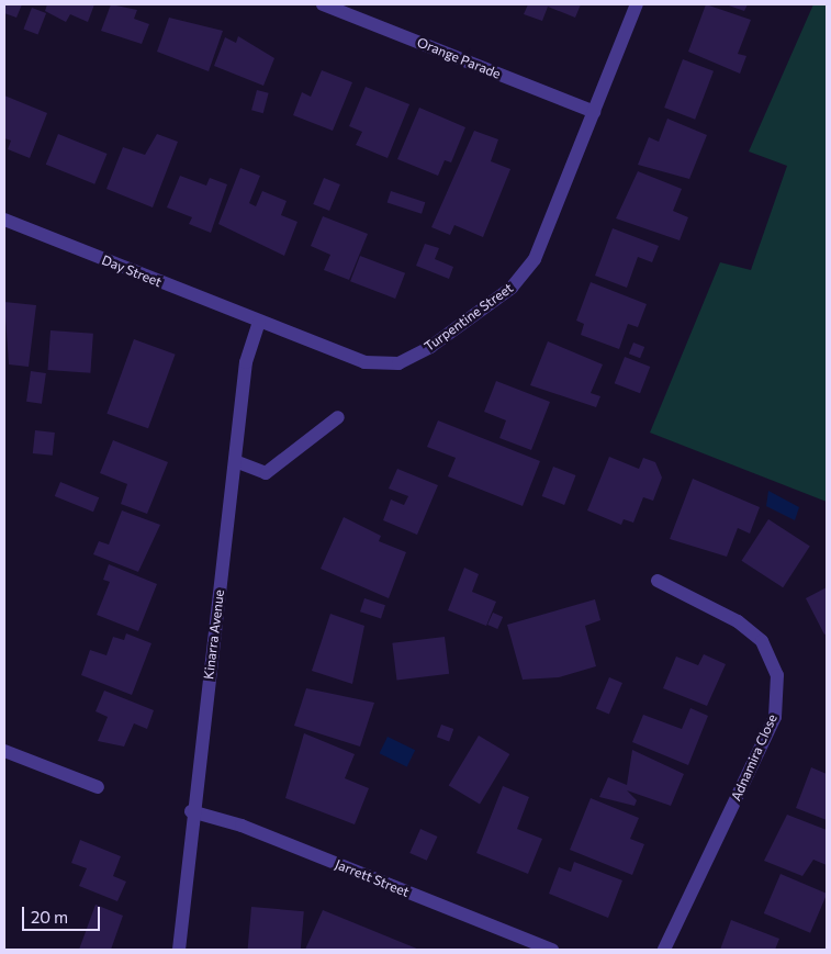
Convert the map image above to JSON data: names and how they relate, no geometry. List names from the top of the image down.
{
  "streets": {
    "street": [
      "Orange Parade",
      "Day Street",
      "Turpentine Street",
      "Kinarra Avenue",
      "Adnamira Close",
      "Jarrett Street"
    ]
  },
  "crossings": [
    ["Orange Parade", "Turpentine Street"],
    ["Day Street", "Turpentine Street"],
    ["Day Street", "Kinarra Avenue"],
    ["Turpentine Street", "Kinarra Avenue"],
    ["Kinarra Avenue", "Jarrett Street"]
  ],
  "scale_bar": "20 m"
}
